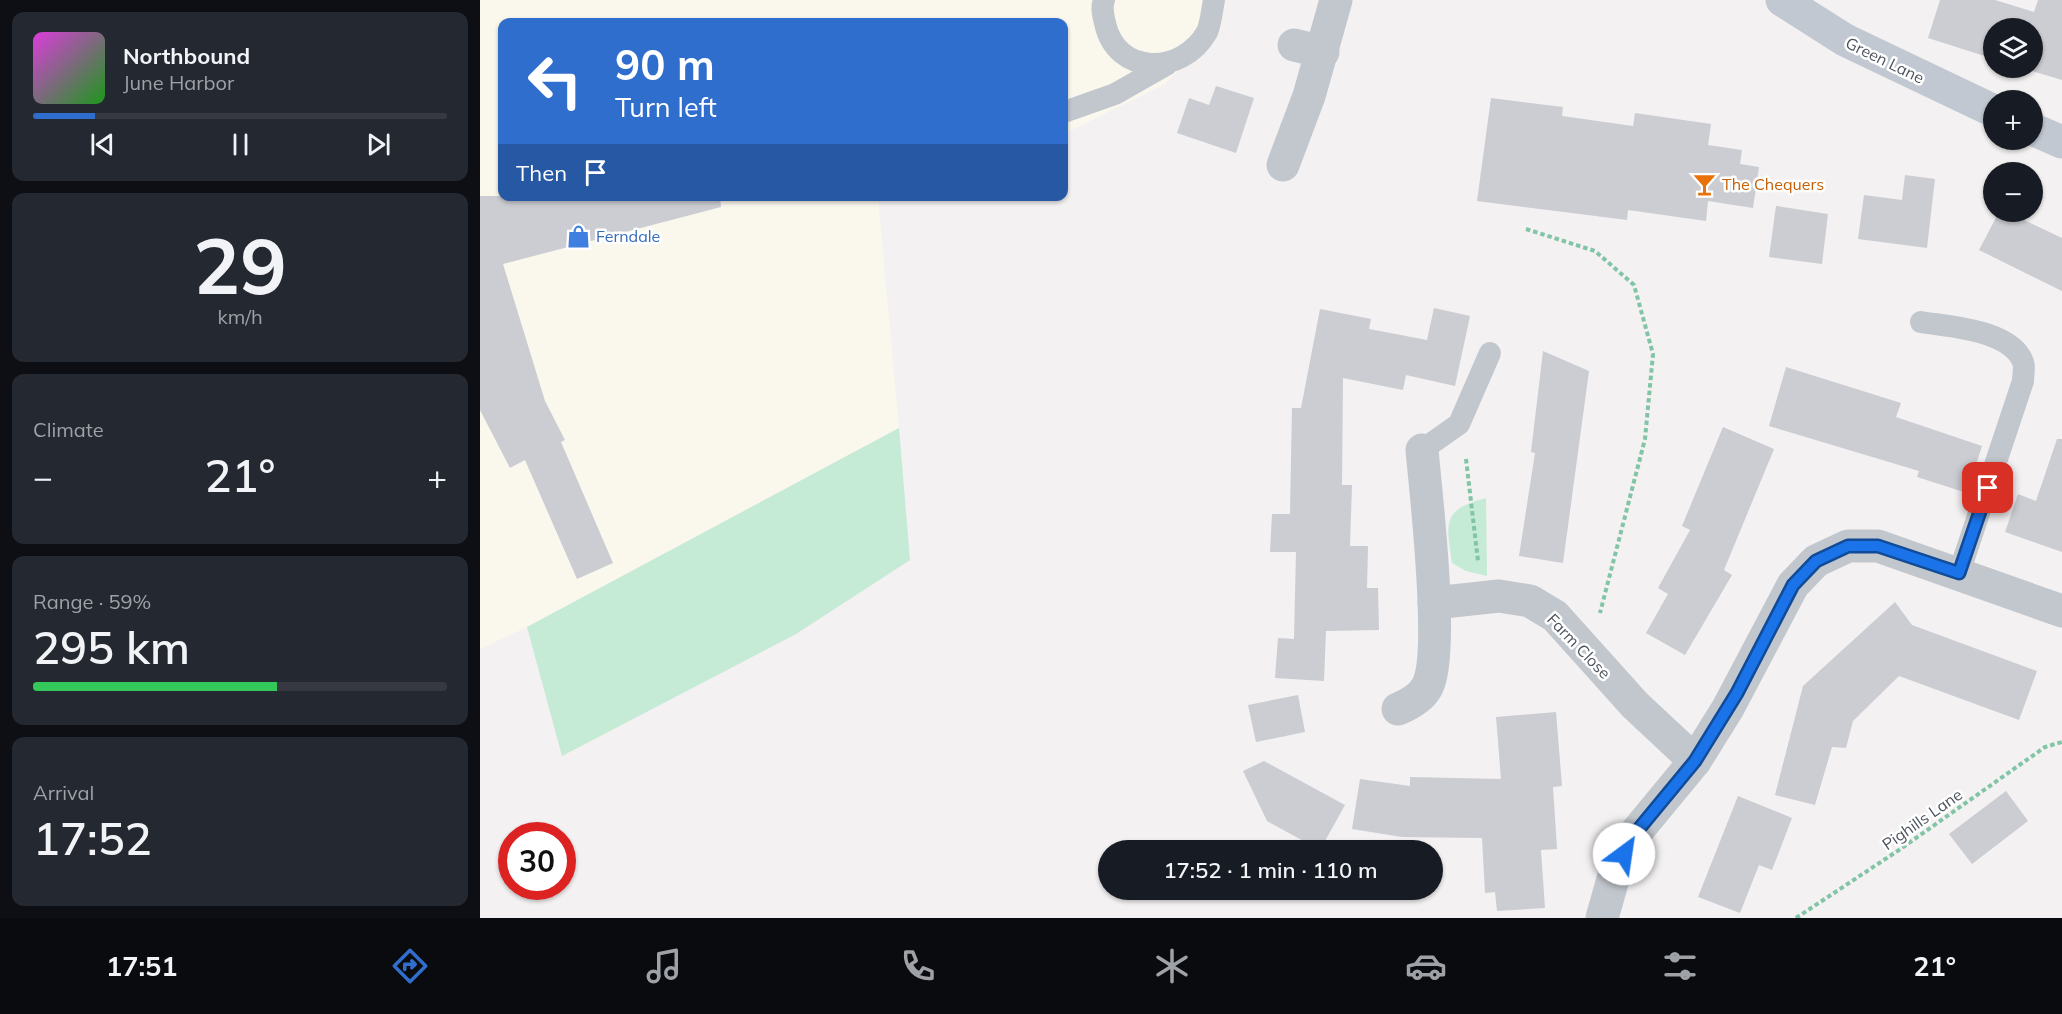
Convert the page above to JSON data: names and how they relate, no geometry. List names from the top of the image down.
{
  "streets": {
    "main road": ["Green Lane"],
    "street": ["Farm Close"],
    "path": ["Pighills Lane"]
  },
  "places": {
    "bar": ["The Chequers"],
    "shop": ["Ferndale"]
  },
  "page": {
    "map_buttons": ["+", "−"],
    "turn": ["90 m", "Turn left"],
    "song": ["Northbound", "June Harbor"],
    "then": "Then",
    "tile": [
      ["29", "km/h"],
      "Climate",
      ["Range · 59%", "295 km"],
      ["Arrival", "17:52"]
    ],
    "heat": ["−", "21°", "+"],
    "limit": "30",
    "trip": "17:52 · 1 min · 110 m",
    "tabs": ["17:51", "21°"]
  }
}
